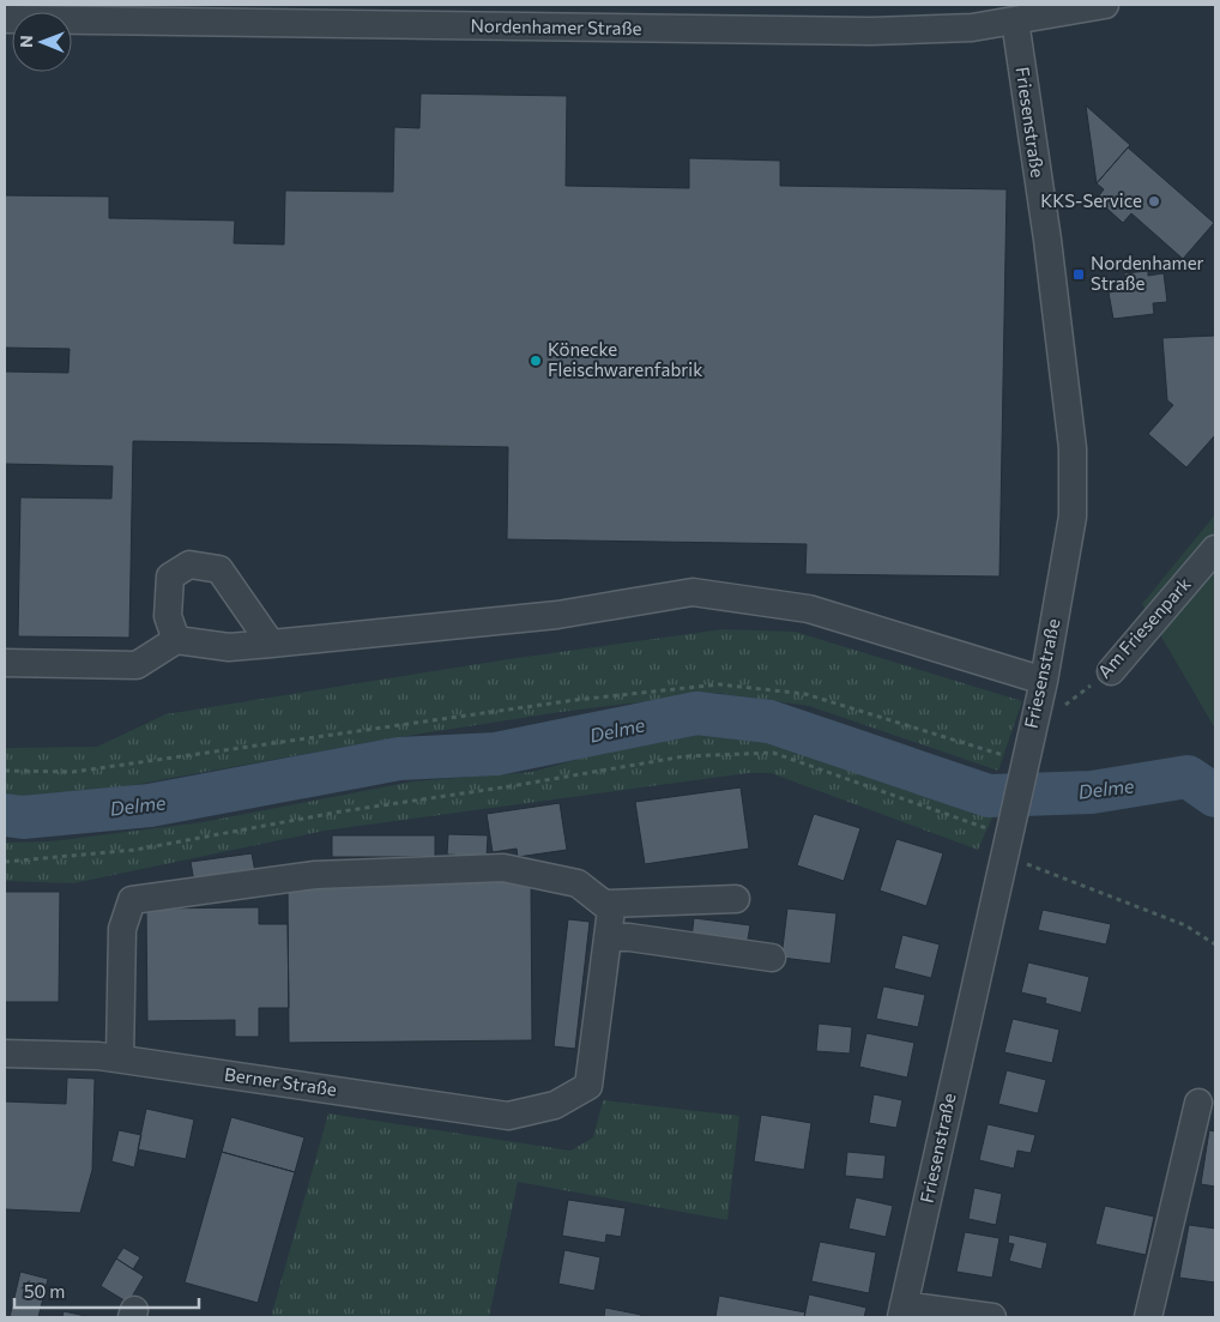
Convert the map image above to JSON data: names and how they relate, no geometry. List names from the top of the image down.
{
  "streets": {
    "street": [
      "Nordenhamer Straße",
      "Friesenstraße",
      "Am Friesenpark",
      "Berner Straße"
    ]
  },
  "crossings": [
    ["Nordenhamer Straße", "Friesenstraße"],
    ["Friesenstraße", "Am Friesenpark"]
  ],
  "water": ["Delme"],
  "places": {
    "other": ["KKS-Service", "Könecke Fleischwarenfabrik"],
    "transit": ["Nordenhamer Straße"]
  },
  "scale_bar": "50 m",
  "north": "left"
}
